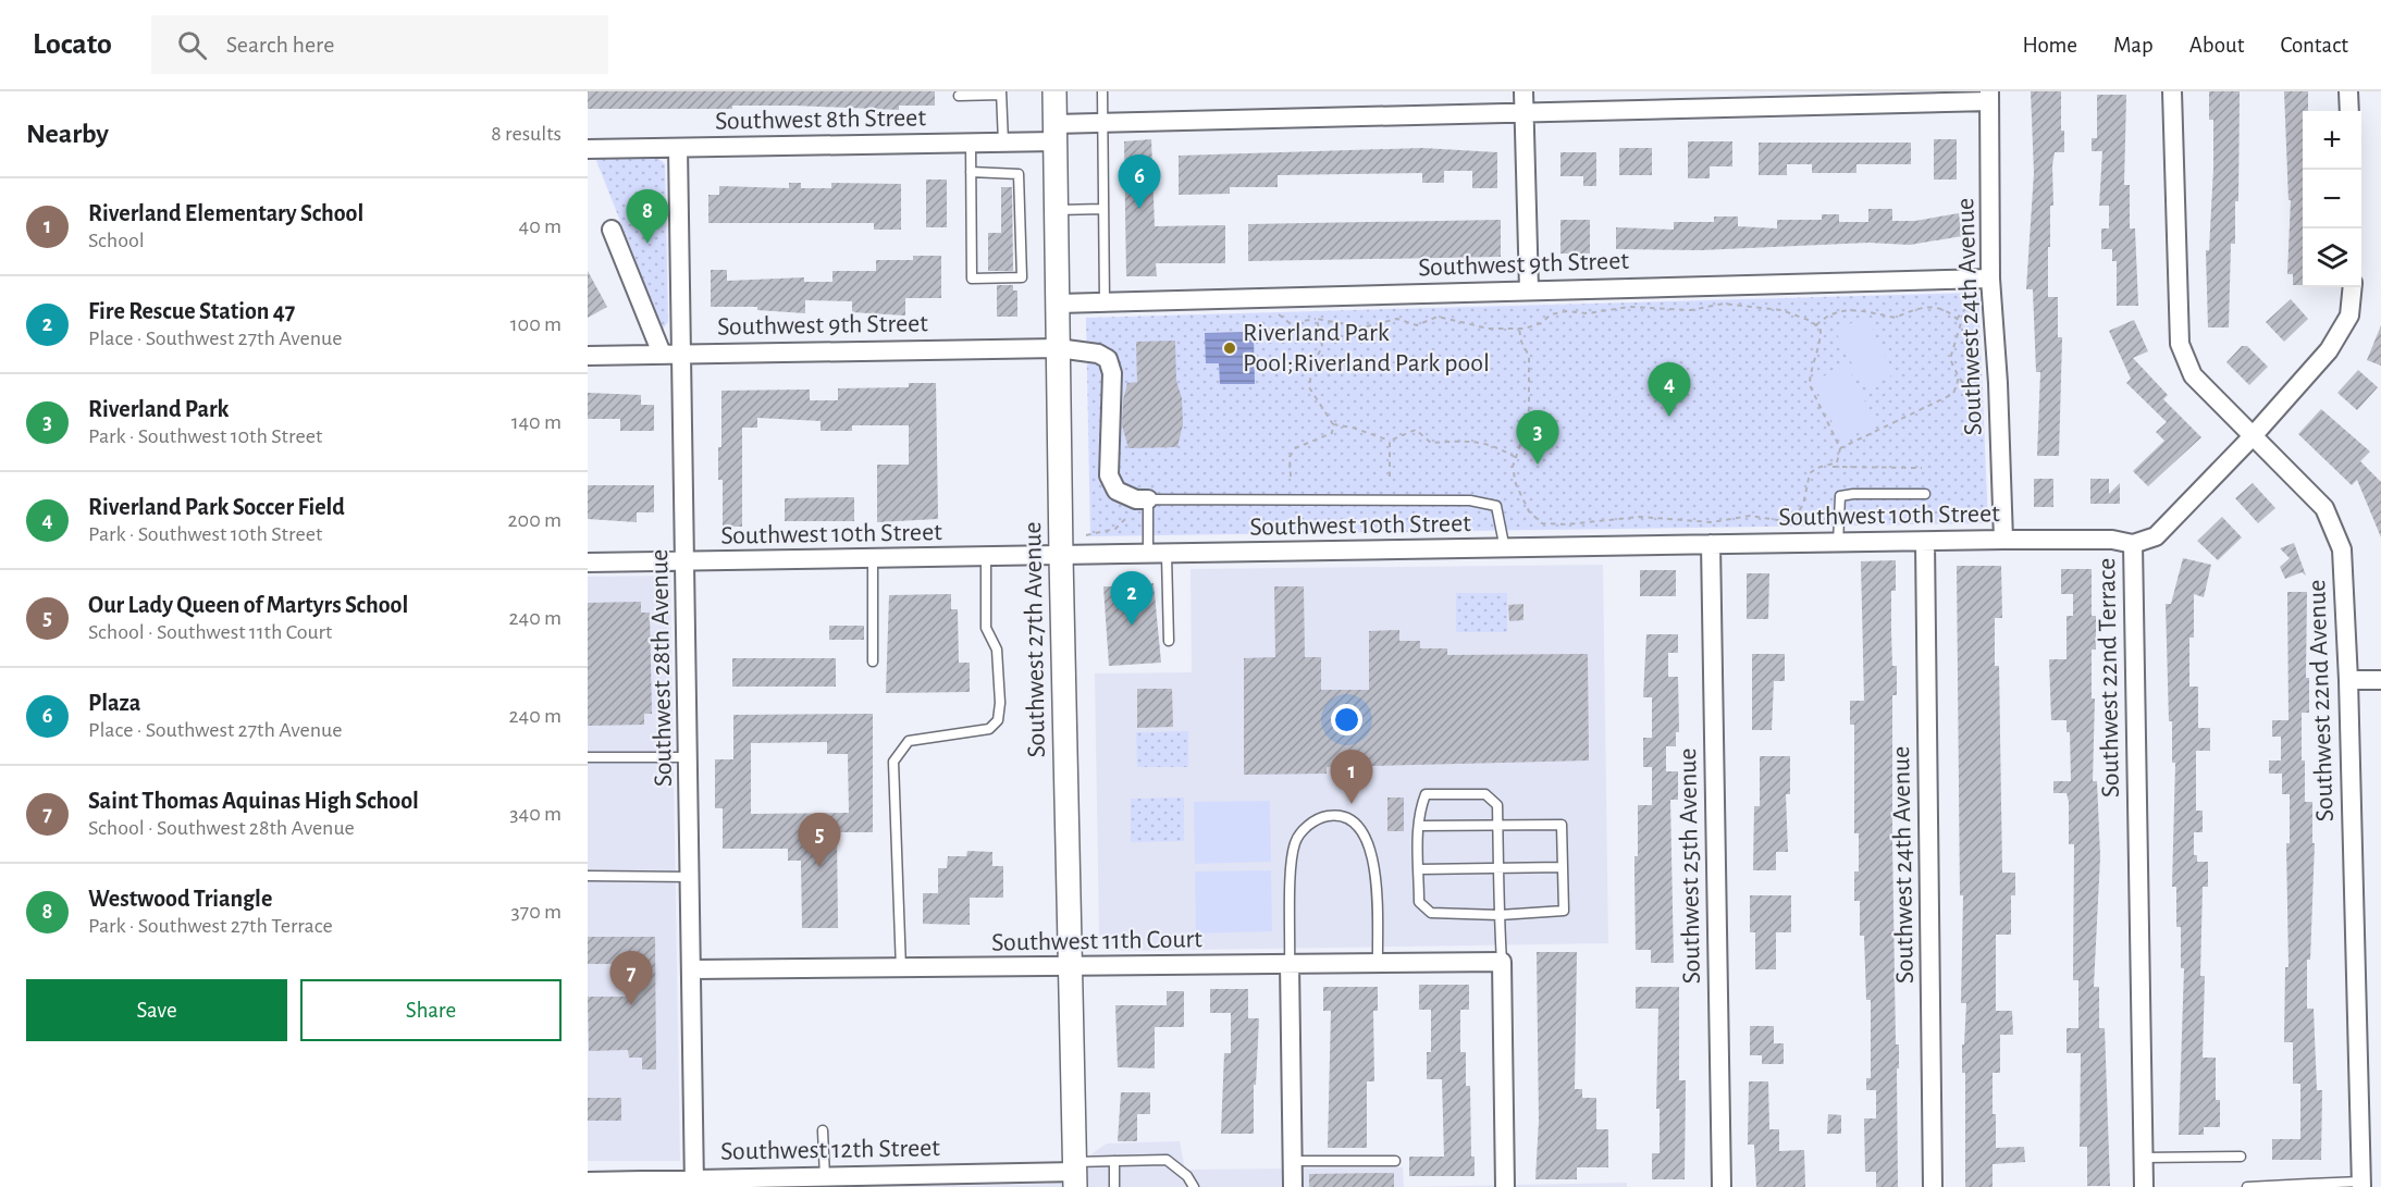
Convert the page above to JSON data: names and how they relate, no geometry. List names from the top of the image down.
{
  "streets": {
    "street": [
      "Southwest 8th Street",
      "Southwest 9th Street",
      "Southwest 24th Avenue",
      "Southwest 10th Street",
      "Southwest 27th Avenue",
      "Southwest 28th Avenue",
      "Southwest 22nd Terrace",
      "Southwest 22nd Avenue",
      "Southwest 25th Avenue",
      "Southwest 11th Court",
      "Southwest 12th Street"
    ]
  },
  "crossings": [
    ["Southwest 8th Street", "Southwest 24th Avenue"],
    ["Southwest 8th Street", "Southwest 27th Avenue"],
    ["Southwest 8th Street", "Southwest 28th Avenue"],
    ["Southwest 9th Street", "Southwest 24th Avenue"],
    ["Southwest 9th Street", "Southwest 27th Avenue"],
    ["Southwest 9th Street", "Southwest 28th Avenue"],
    ["Southwest 24th Avenue", "Southwest 10th Street"],
    ["Southwest 10th Street", "Southwest 27th Avenue"],
    ["Southwest 10th Street", "Southwest 28th Avenue"],
    ["Southwest 10th Street", "Southwest 22nd Terrace"],
    ["Southwest 10th Street", "Southwest 25th Avenue"],
    ["Southwest 27th Avenue", "Southwest 11th Court"],
    ["Southwest 27th Avenue", "Southwest 12th Street"],
    ["Southwest 28th Avenue", "Southwest 11th Court"],
    ["Southwest 28th Avenue", "Southwest 12th Street"],
    ["Southwest 22nd Terrace", "Southwest 22nd Avenue"]
  ],
  "places": ["Riverland Park Pool;Riverland Park pool"],
  "page": {
    "header": "Locato",
    "search": "Search here",
    "nav": [
      "Home",
      "Map",
      "About",
      "Contact"
    ],
    "heading": ["Nearby", "8 results"],
    "map_buttons": ["+", "−"],
    "pins": [
      "6",
      "8",
      "4",
      "3",
      "2",
      "1",
      "5",
      "7"
    ],
    "list": [
      {
        "mark": "1",
        "name": "Riverland Elementary School",
        "note": "School",
        "value": "40 m"
      },
      {
        "mark": "2",
        "name": "Fire Rescue Station 47",
        "note": "Place · Southwest 27th Avenue",
        "value": "100 m"
      },
      {
        "mark": "3",
        "name": "Riverland Park",
        "note": "Park · Southwest 10th Street",
        "value": "140 m"
      },
      {
        "mark": "4",
        "name": "Riverland Park Soccer Field",
        "note": "Park · Southwest 10th Street",
        "value": "200 m"
      },
      {
        "mark": "5",
        "name": "Our Lady Queen of Martyrs School",
        "note": "School · Southwest 11th Court",
        "value": "240 m"
      },
      {
        "mark": "6",
        "name": "Plaza",
        "note": "Place · Southwest 27th Avenue",
        "value": "240 m"
      },
      {
        "mark": "7",
        "name": "Saint Thomas Aquinas High School",
        "note": "School · Southwest 28th Avenue",
        "value": "340 m"
      },
      {
        "mark": "8",
        "name": "Westwood Triangle",
        "note": "Park · Southwest 27th Terrace",
        "value": "370 m"
      }
    ],
    "buttons": ["Save", "Share"]
  }
}
